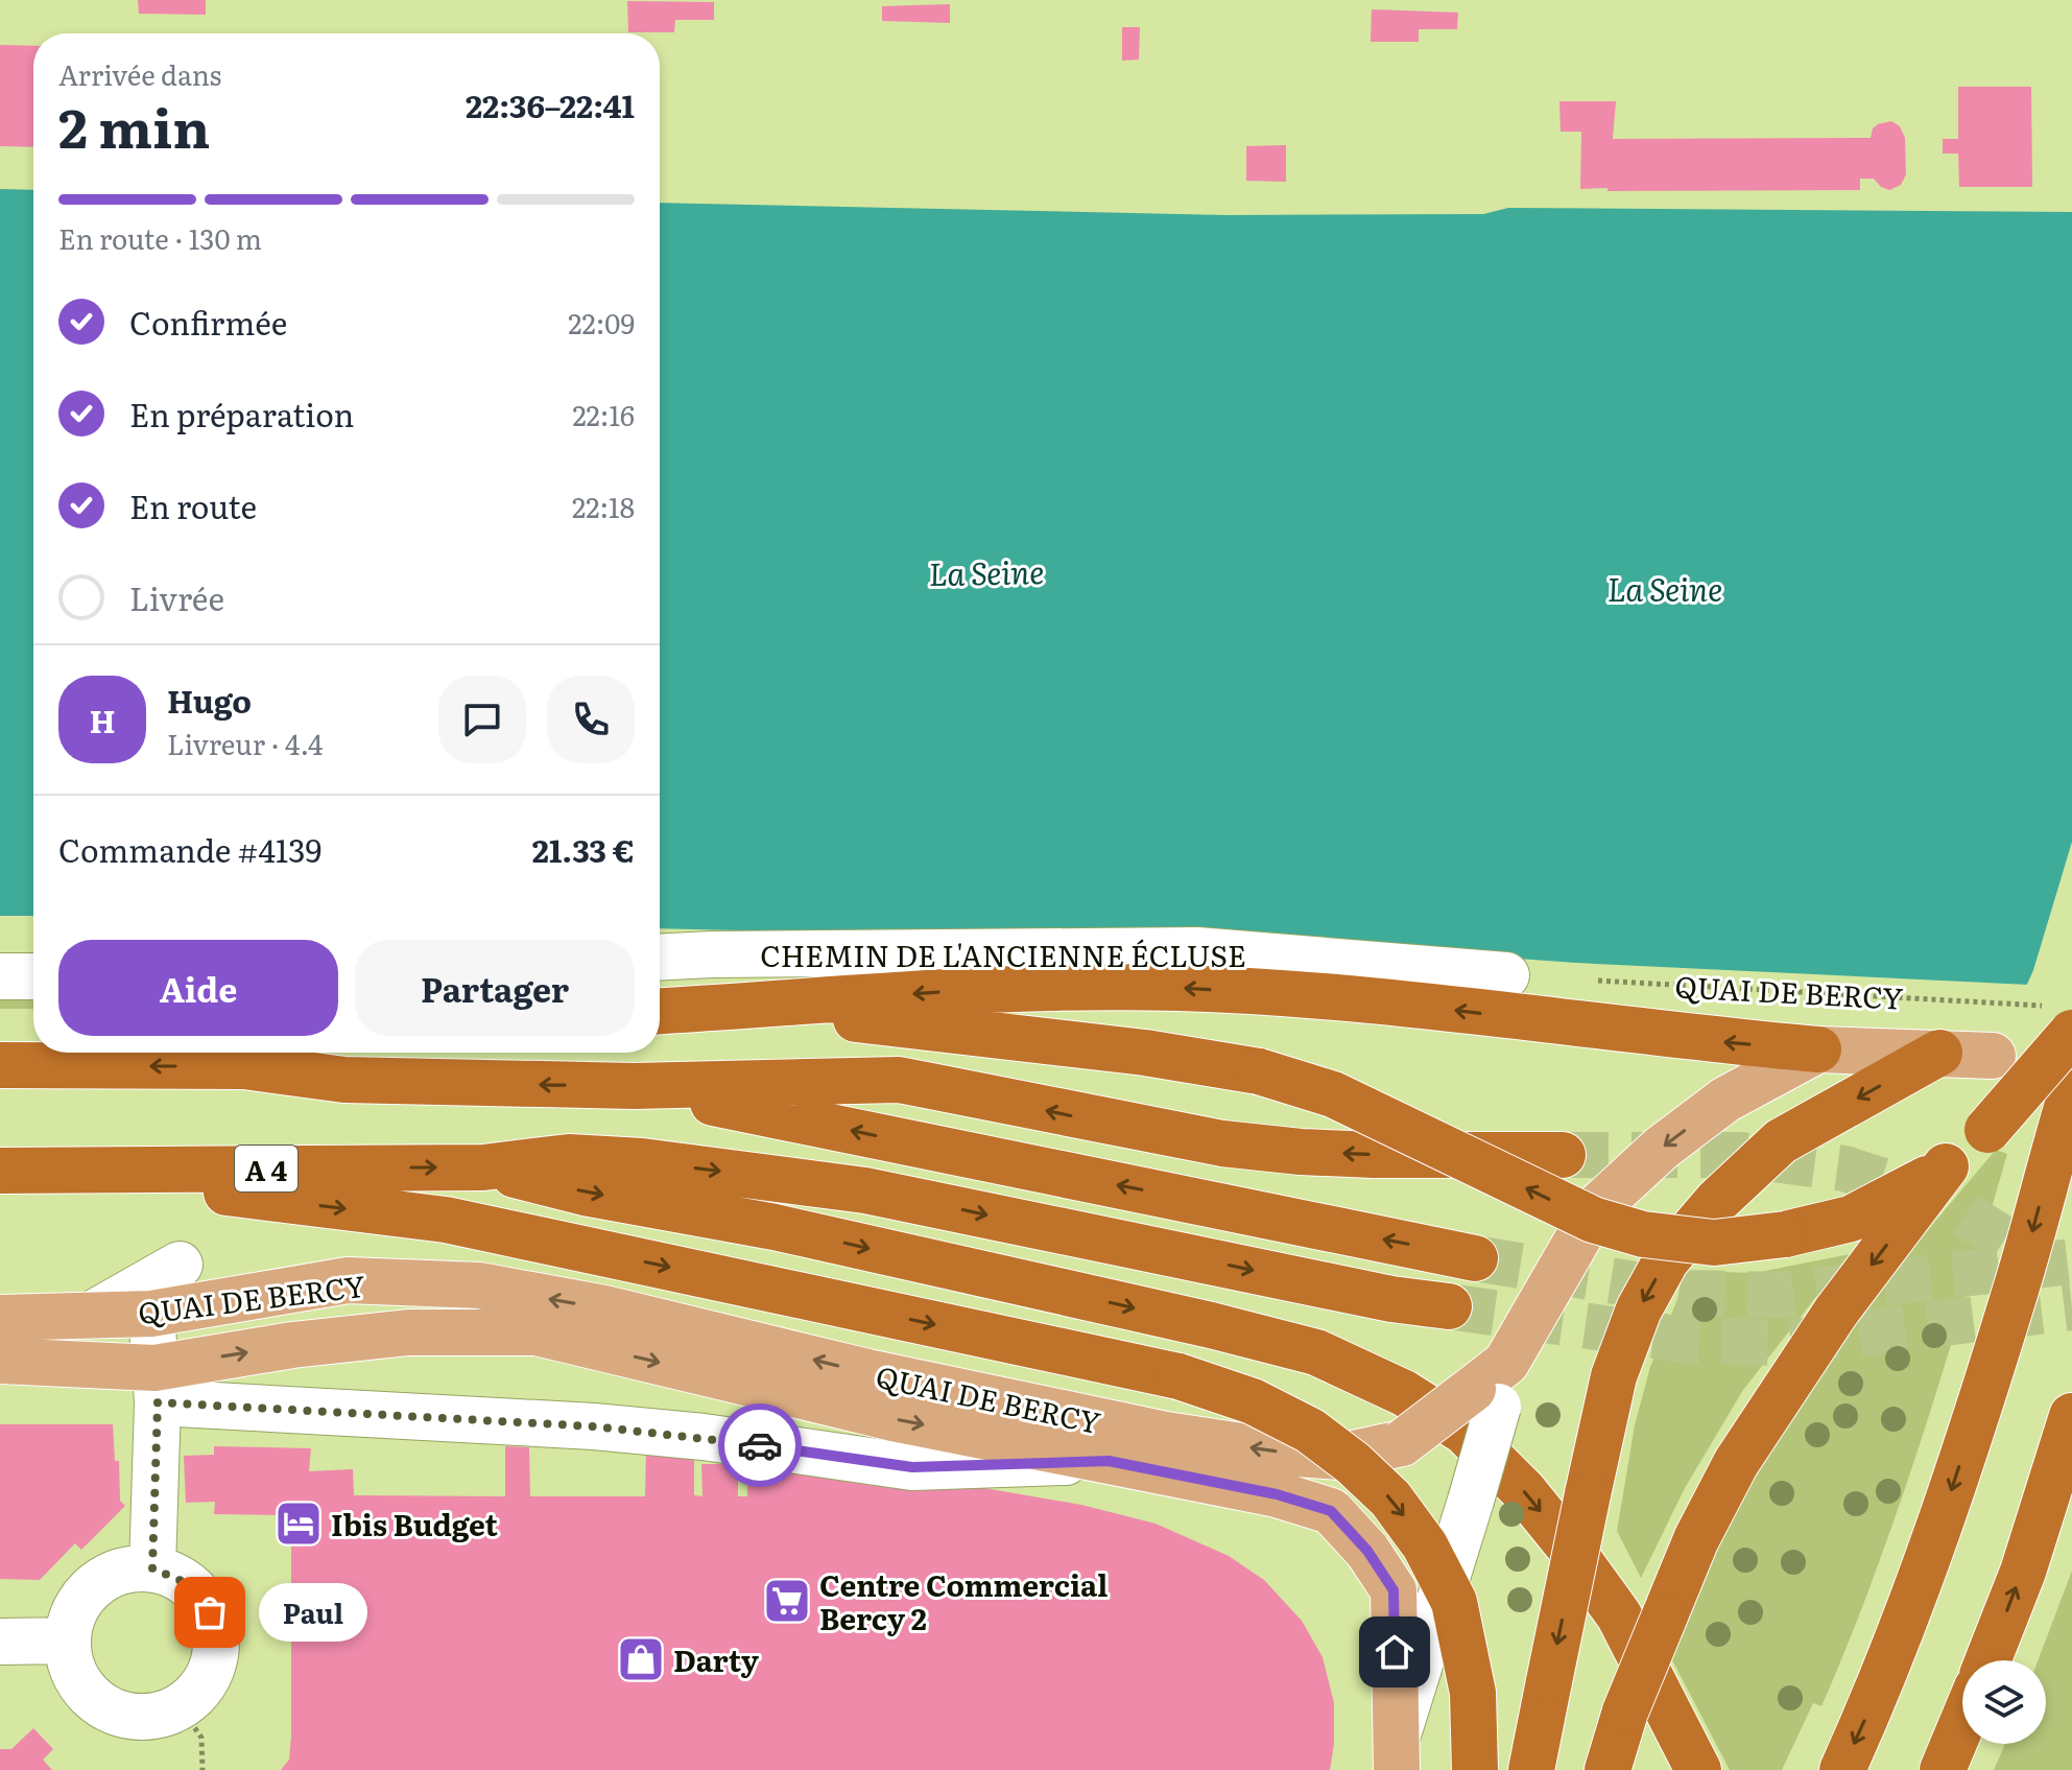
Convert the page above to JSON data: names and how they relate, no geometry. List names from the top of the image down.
{
  "streets": {
    "highway": ["A 4"],
    "main road": ["QUAI DE BERCY"],
    "street": ["CHEMIN DE L'ANCIENNE ÉCLUSE"]
  },
  "water": ["La Seine"],
  "places": {
    "hotel": ["Ibis Budget"],
    "supermarket": ["Centre Commercial Bercy 2"],
    "other": ["Paul"],
    "shop": ["Darty"]
  },
  "page": {
    "heading": ["2 min", "Arrivée dans", "22:36–22:41"],
    "panel": [
      "Hugo",
      "Livreur · 4.4",
      "Commande #4139",
      "21.33 €"
    ],
    "bar": "En route · 130 m",
    "list": [
      ["Confirmée", "22:09"],
      ["En préparation", "22:16"],
      ["En route", "22:18"],
      "Livrée"
    ],
    "round": "H",
    "buttons": ["Aide", "Partager"],
    "bubble": "Paul"
  }
}
